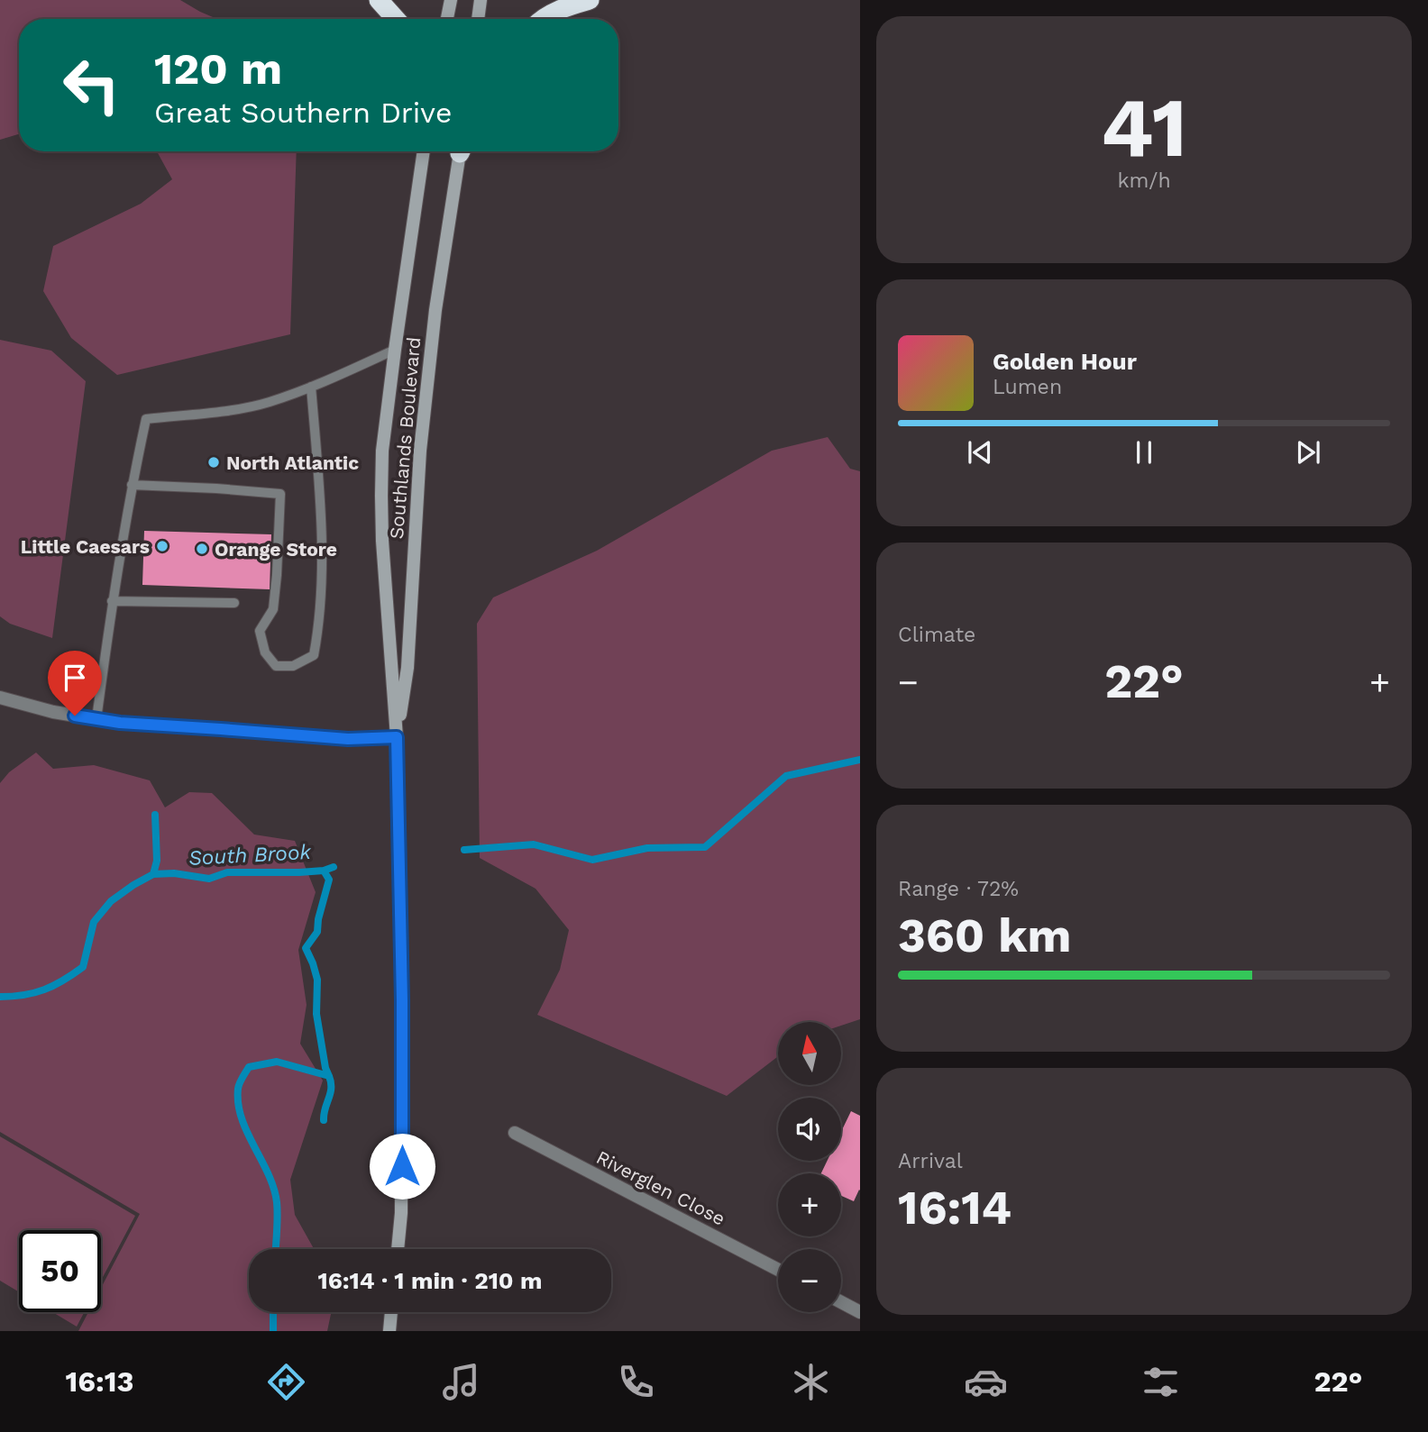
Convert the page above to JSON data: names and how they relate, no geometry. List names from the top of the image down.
{
  "streets": {
    "main road": ["Southlands Boulevard"],
    "street": ["Riverglen Close"]
  },
  "water": ["South Brook"],
  "places": ["North Atlantic", "Little Caesars", "Orange Store"],
  "north": "top",
  "page": {
    "tile": [
      ["41", "km/h"],
      "Climate",
      ["Range · 72%", "360 km"],
      ["Arrival", "16:14"]
    ],
    "turn": ["120 m", "Great Southern Drive"],
    "song": ["Golden Hour", "Lumen"],
    "heat": ["−", "22°", "+"],
    "map_buttons": ["+", "−"],
    "limit": "50",
    "trip": "16:14 · 1 min · 210 m",
    "tabs": ["16:13", "22°"]
  }
}
